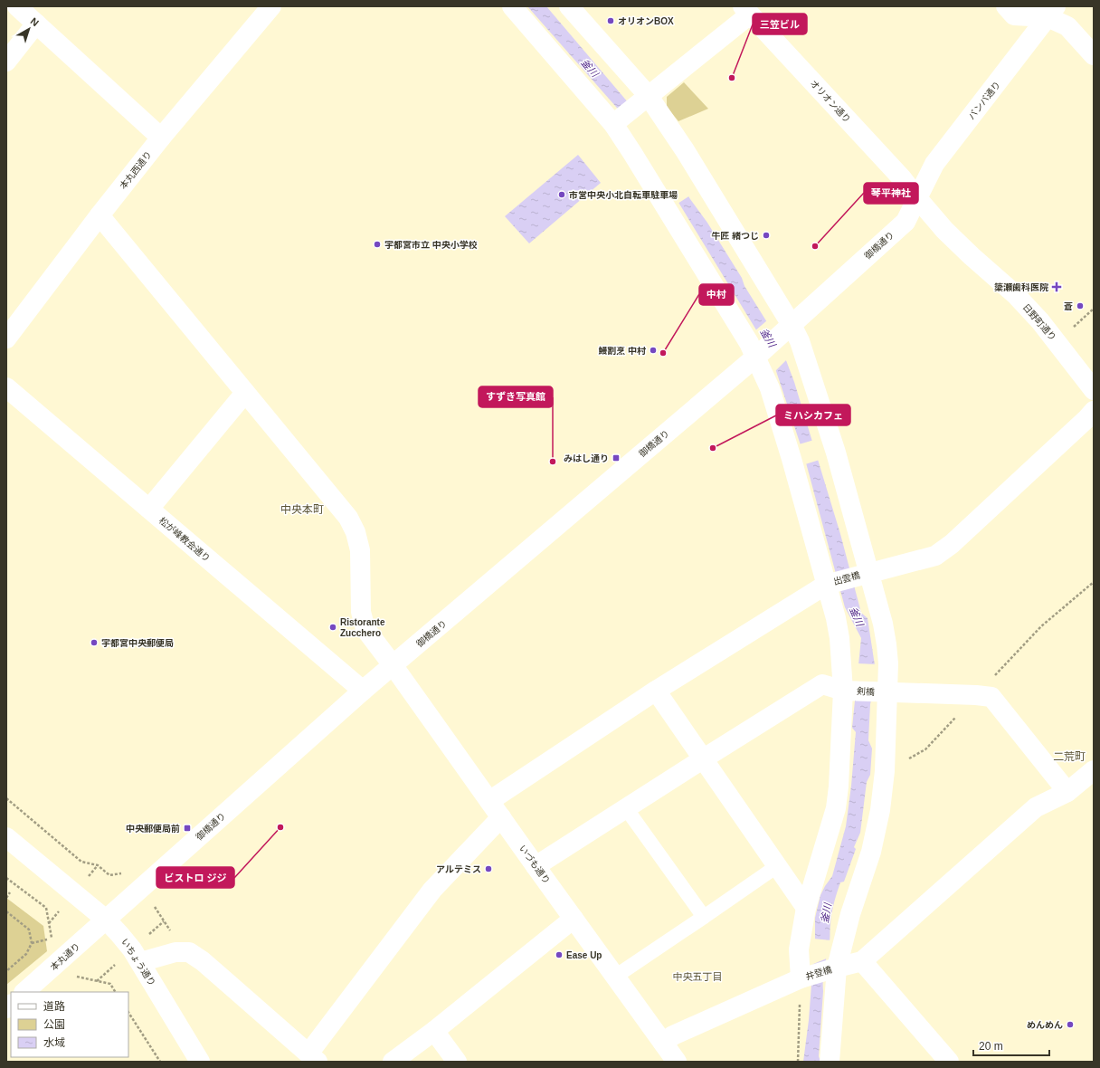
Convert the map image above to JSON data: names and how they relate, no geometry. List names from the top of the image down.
{
  "streets": {
    "street": [
      "バンバ通り",
      "オリオン通り",
      "本丸西通り",
      "御橋通り",
      "日野町通り",
      "松が峰教会通り",
      "出雲橋",
      "いづも通り",
      "本丸通り",
      "いちょう通り",
      "井登橋"
    ]
  },
  "crossings": [
    ["バンバ通り", "オリオン通り"],
    ["バンバ通り", "御橋通り"],
    ["バンバ通り", "日野町通り"],
    ["オリオン通り", "御橋通り"],
    ["オリオン通り", "日野町通り"],
    ["本丸西通り", "いづも通り"],
    ["御橋通り", "日野町通り"],
    ["御橋通り", "松が峰教会通り"],
    ["御橋通り", "いづも通り"],
    ["御橋通り", "本丸通り"],
    ["御橋通り", "いちょう通り"],
    ["出雲橋", "いづも通り"],
    ["いづも通り", "井登橋"],
    ["本丸通り", "いちょう通り"]
  ],
  "districts": ["中央本町", "二荒町", "中央五丁目"],
  "water": ["釜川"],
  "places": {
    "other": [
      "オリオンBOX",
      "三笠ビル",
      "市営中央小北自転車駐車場",
      "牛匠 緒つじ",
      "宇都宮市立 中央小学校",
      "琴平神社",
      "蒼",
      "鰻割烹 中村",
      "中村",
      "ミハシカフェ",
      "すずき写真館",
      "Ristorante Zucchero",
      "宇都宮中央郵便局",
      "ビストロ ジジ",
      "アルテミス",
      "Ease Up",
      "めんめん"
    ],
    "health": ["簗瀬歯科医院"],
    "transit": ["みはし通り", "中央郵便局前"]
  },
  "legend": ["道路", "公園", "水域"],
  "scale_bar": "20 m",
  "north": "top right"
}
